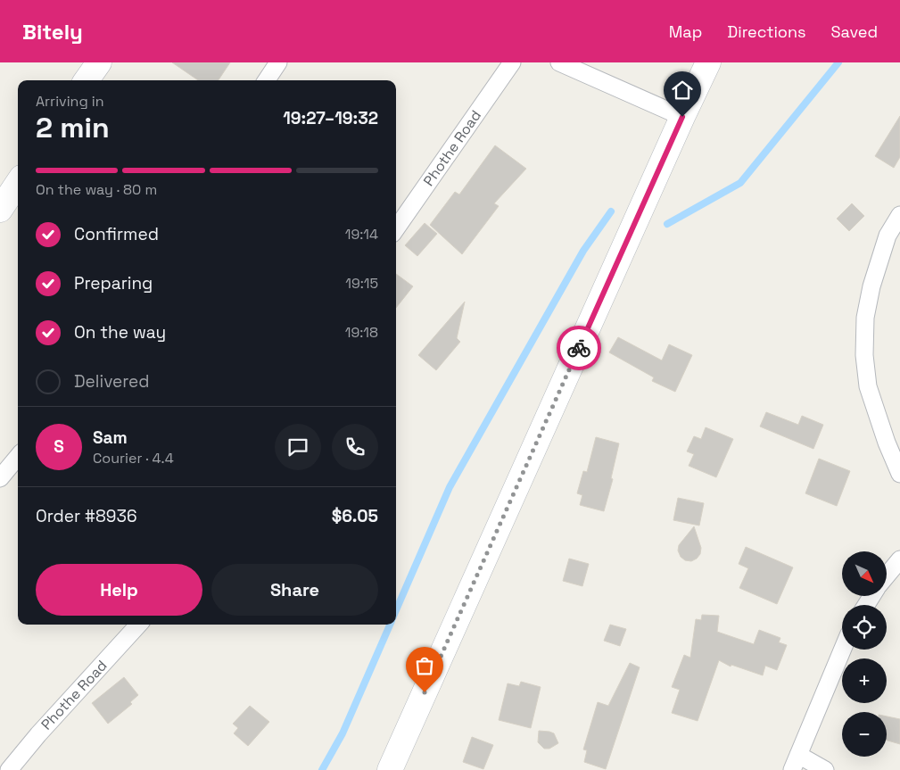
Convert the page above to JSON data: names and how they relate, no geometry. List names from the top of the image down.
{
  "streets": {
    "street": ["Phothe Road"]
  },
  "north": "bottom right",
  "page": {
    "header": "Bitely",
    "nav": ["Map", "Directions", "Saved"],
    "heading": ["2 min", "Arriving in", "19:27–19:32"],
    "panel": [
      "Sam",
      "Courier · 4.4",
      "Order #8936",
      "$6.05"
    ],
    "bar": "On the way · 80 m",
    "list": [
      ["Confirmed", "19:14"],
      ["Preparing", "19:15"],
      ["On the way", "19:18"],
      "Delivered"
    ],
    "round": "S",
    "map_buttons": ["+", "−"],
    "buttons": ["Help", "Share"]
  }
}
